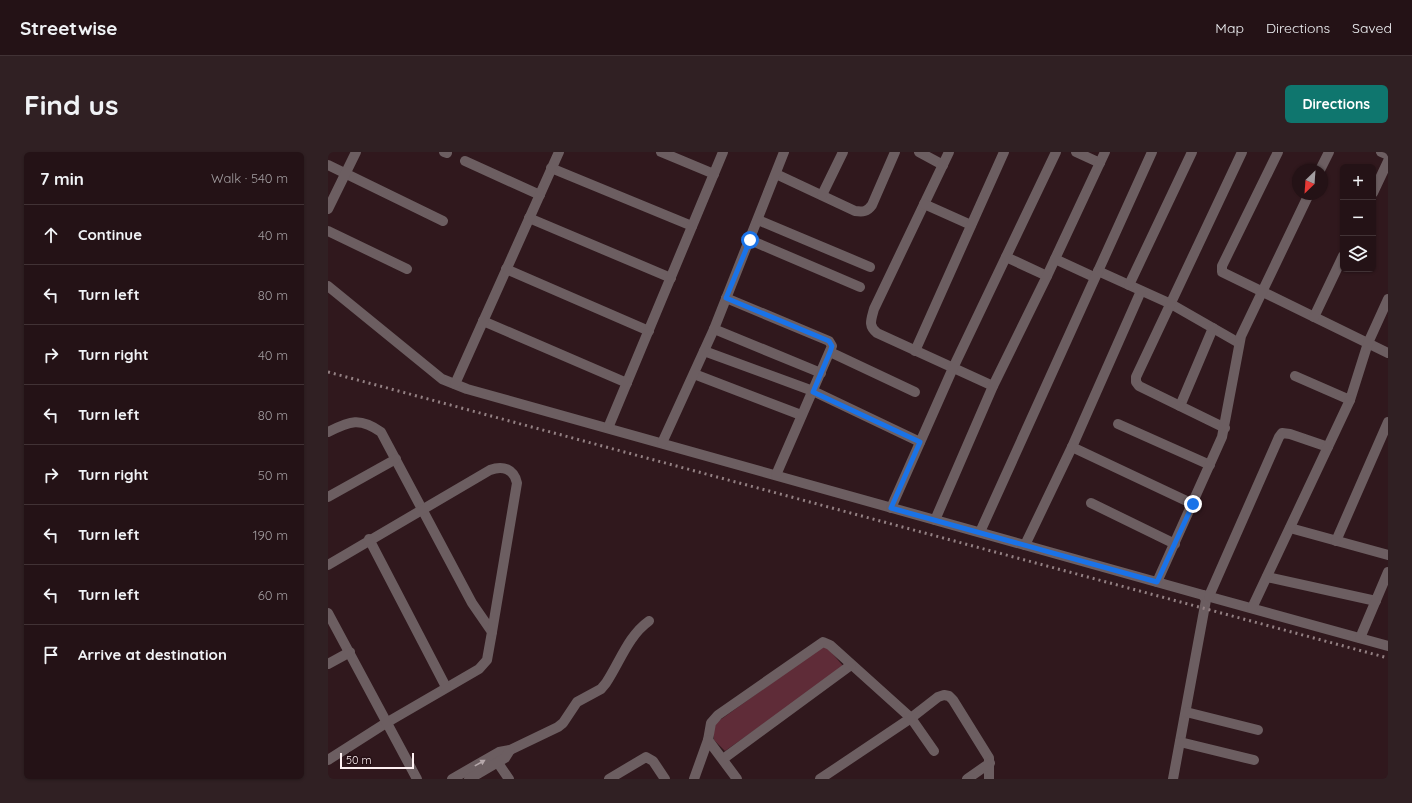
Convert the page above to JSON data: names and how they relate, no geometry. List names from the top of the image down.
{
  "scale_bar": "50 m",
  "north": "bottom left",
  "page": {
    "header": "Streetwise",
    "nav": ["Map", "Directions", "Saved"],
    "buttons": "Directions",
    "title": "Find us",
    "heading": ["7 min", "Walk · 540 m"],
    "map_buttons": ["+", "−"],
    "list": [
      ["Continue", "40 m"],
      ["Turn left", "80 m"],
      ["Turn right", "40 m"],
      ["Turn left", "80 m"],
      ["Turn right", "50 m"],
      ["Turn left", "190 m"],
      ["Turn left", "60 m"],
      "Arrive at destination"
    ],
    "scale": "50 m"
  }
}
